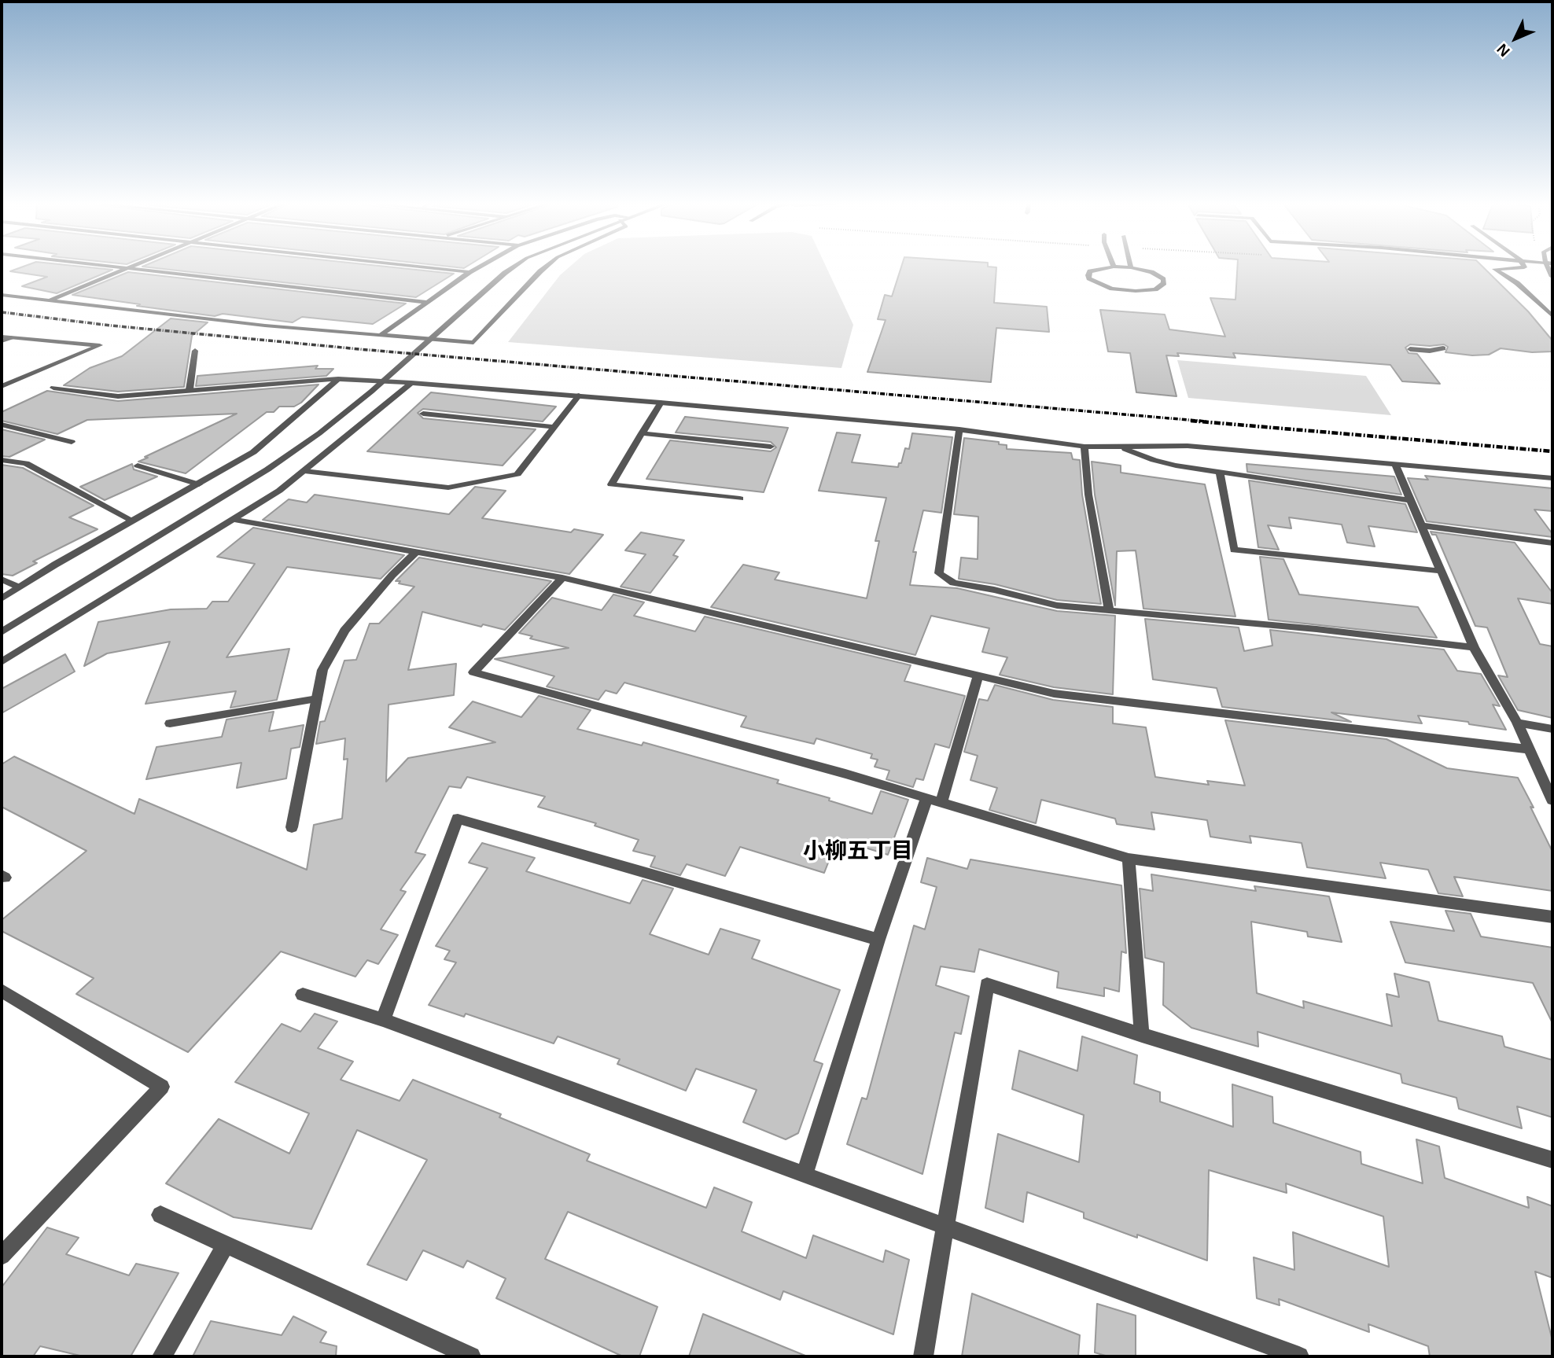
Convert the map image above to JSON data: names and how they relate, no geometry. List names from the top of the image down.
{
  "districts": ["小柳五丁目"],
  "north": "bottom left"
}
